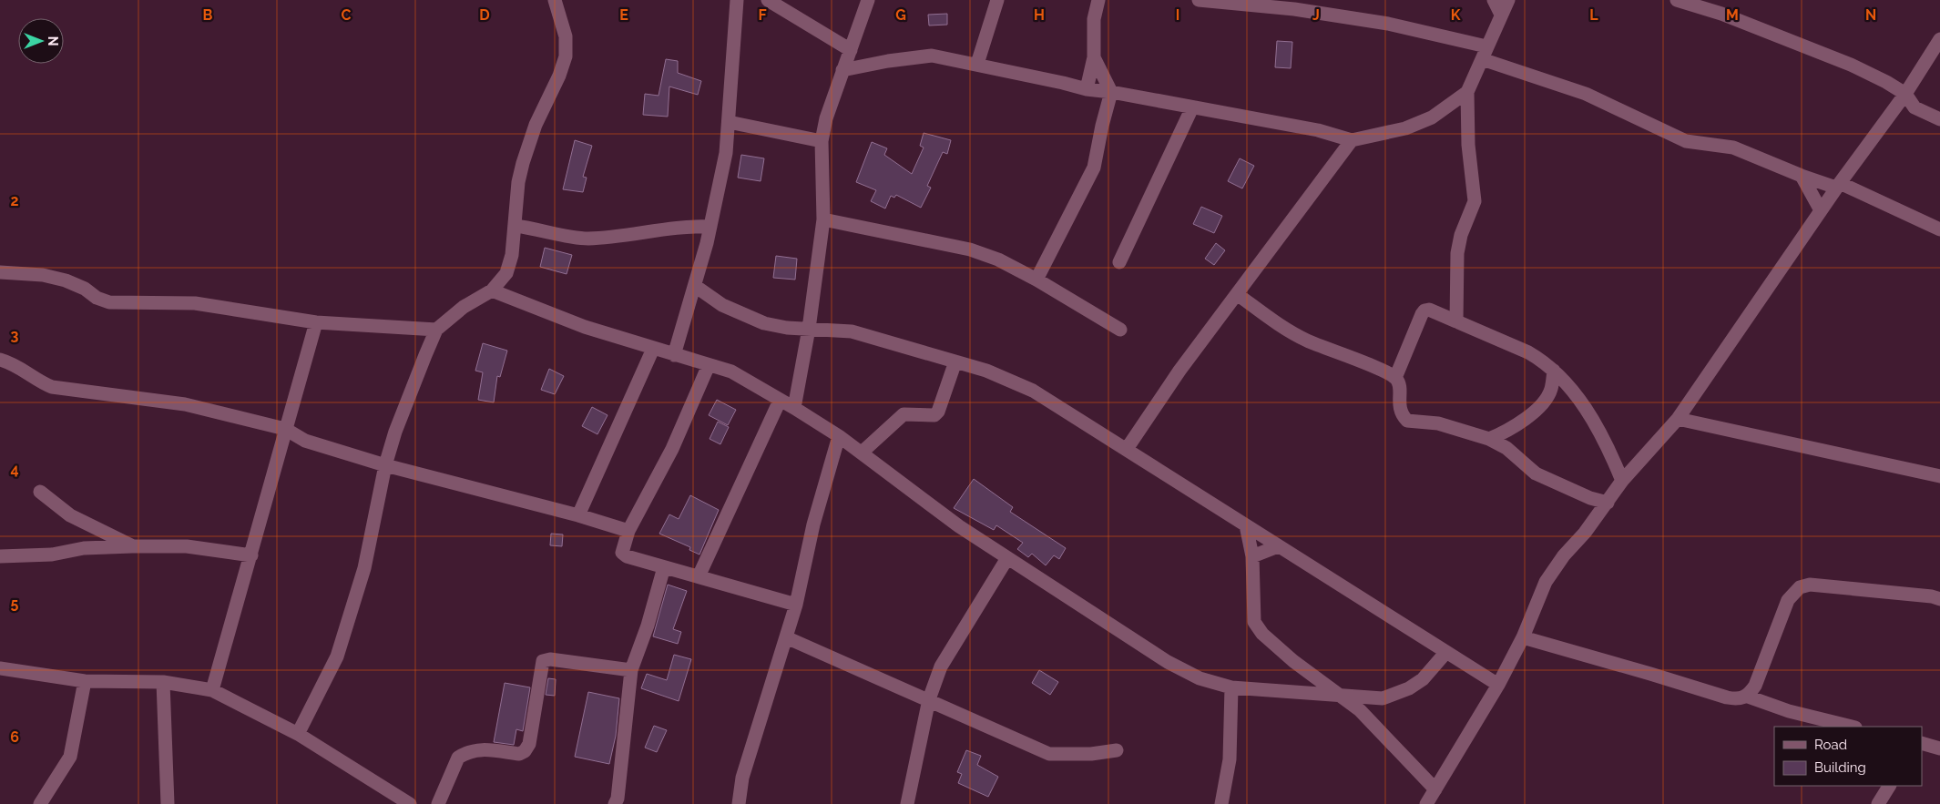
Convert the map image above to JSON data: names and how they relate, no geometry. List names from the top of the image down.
{
  "legend": ["Road", "Building"],
  "north": "right",
  "grid": {
    "columns": [
      "B",
      "C",
      "D",
      "E",
      "F",
      "G",
      "H",
      "I",
      "J",
      "K",
      "L",
      "M",
      "N"
    ],
    "rows": [
      "2",
      "3",
      "4",
      "5",
      "6"
    ]
  }
}
